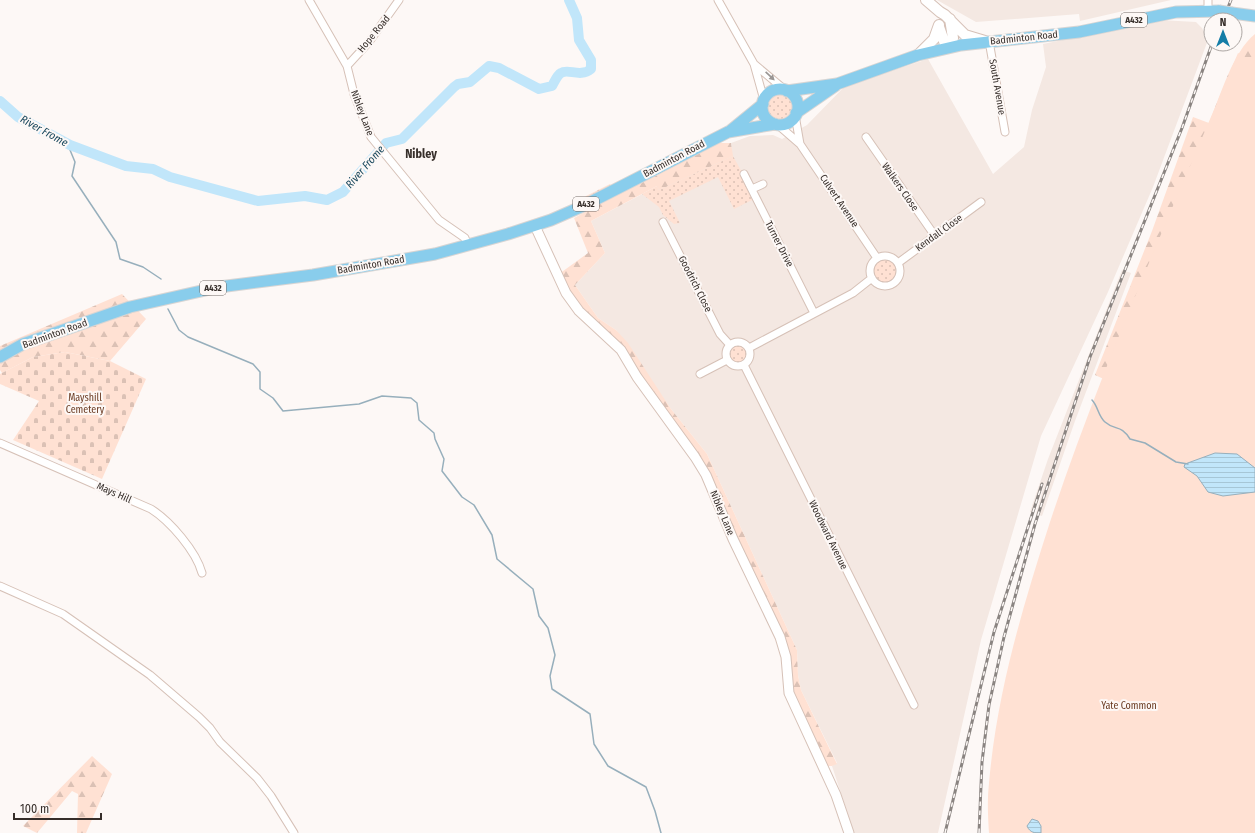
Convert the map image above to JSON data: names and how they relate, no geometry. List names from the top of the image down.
{
  "streets": {
    "main road": ["A432", "Badminton Road"],
    "street": [
      "Hope Road",
      "South Avenue",
      "Nibley Lane",
      "Walkers Close",
      "Culvert Avenue",
      "Kendall Close",
      "Turner Drive",
      "Goodrich Close",
      "Mays Hill",
      "Woodward Avenue"
    ]
  },
  "crossings": [
    ["A432", "Badminton Road"],
    ["Hope Road", "Nibley Lane"],
    ["Badminton Road", "South Avenue"],
    ["Badminton Road", "Nibley Lane"],
    ["Badminton Road", "Culvert Avenue"],
    ["Walkers Close", "Kendall Close"],
    ["Culvert Avenue", "Kendall Close"],
    ["Goodrich Close", "Woodward Avenue"]
  ],
  "districts": ["Nibley"],
  "water": ["River Frome"],
  "parks": ["Mayshill Cemetery", "Yate Common"],
  "scale_bar": "100 m",
  "north": "top"
}
